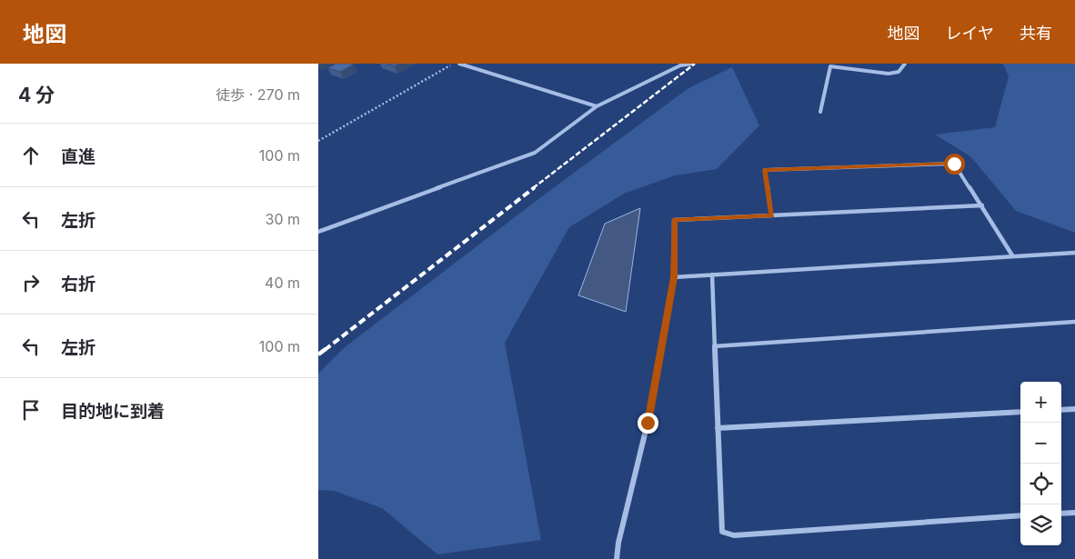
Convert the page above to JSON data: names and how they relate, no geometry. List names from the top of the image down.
{
  "page": {
    "header": "地図",
    "nav": ["地図", "レイヤ", "共有"],
    "heading": ["4 分", "徒歩 · 270 m"],
    "list": [
      ["直進", "100 m"],
      ["左折", "30 m"],
      ["右折", "40 m"],
      ["左折", "100 m"],
      "目的地に到着"
    ],
    "map_buttons": ["+", "−"]
  }
}
